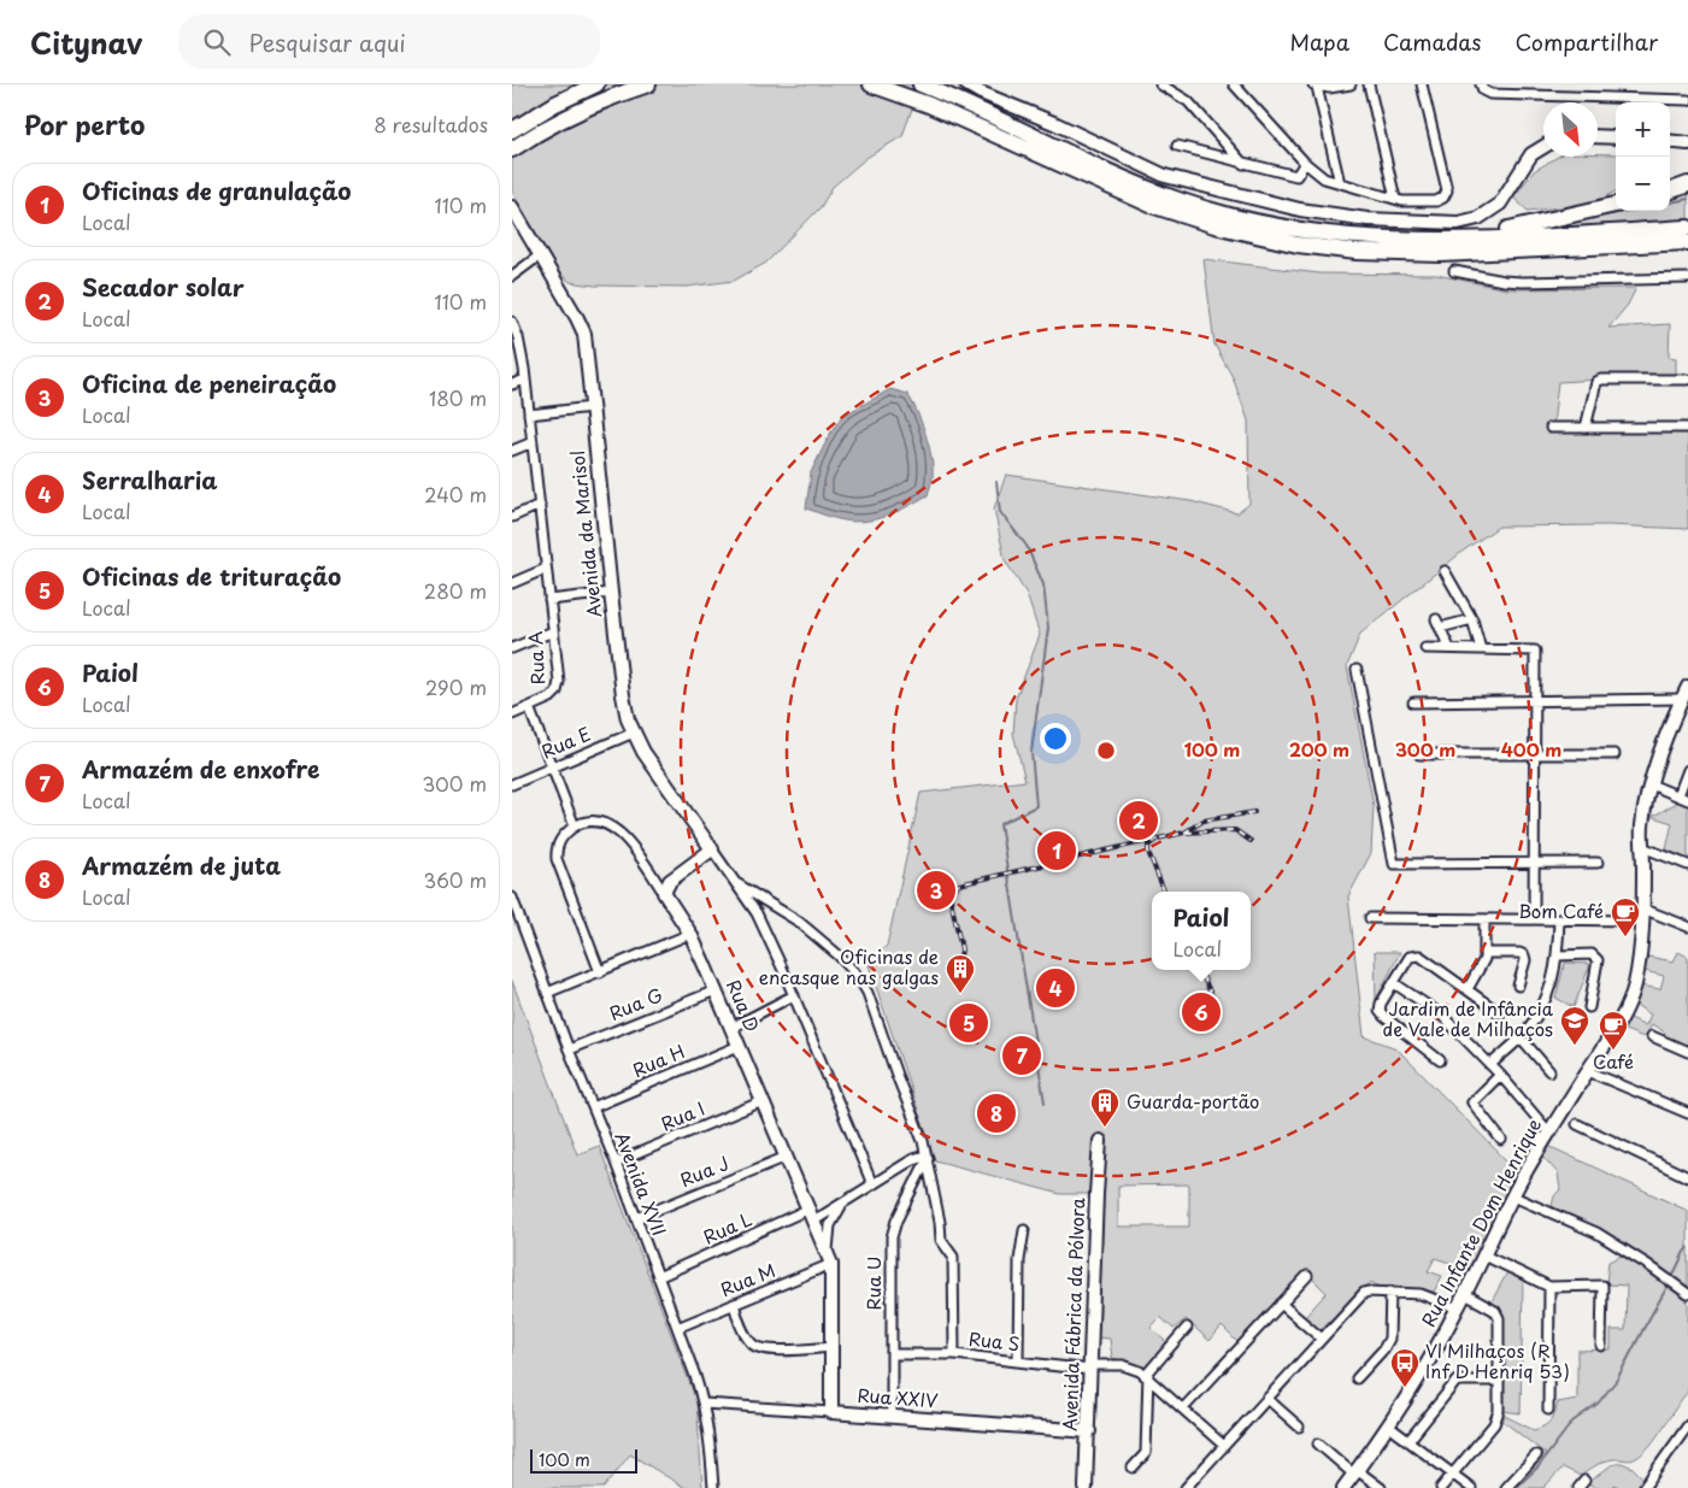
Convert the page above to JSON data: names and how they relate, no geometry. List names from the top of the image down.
{
  "streets": {
    "street": [
      "Avenida da Marisol",
      "Rua A",
      "Rua E",
      "Rua G",
      "Rua D",
      "Rua H",
      "Rua I",
      "Rua J",
      "Avenida XVII",
      "Rua Infante Dom Henrique",
      "Rua L",
      "Rua M",
      "Rua U",
      "Avenida Fábrica da Pólvora",
      "Rua S",
      "Rua XXIV"
    ]
  },
  "crossings": [
    ["Avenida da Marisol", "Rua E"],
    ["Rua G", "Rua D"],
    ["Rua G", "Avenida XVII"],
    ["Rua D", "Rua H"],
    ["Rua D", "Rua I"],
    ["Rua D", "Rua J"],
    ["Rua D", "Rua L"],
    ["Rua D", "Rua M"],
    ["Rua D", "Rua XXIV"],
    ["Rua H", "Avenida XVII"],
    ["Rua I", "Avenida XVII"],
    ["Rua J", "Avenida XVII"],
    ["Avenida XVII", "Rua L"],
    ["Avenida XVII", "Rua M"],
    ["Avenida XVII", "Rua XXIV"],
    ["Rua L", "Rua U"],
    ["Rua U", "Rua S"],
    ["Rua U", "Rua XXIV"],
    ["Avenida Fábrica da Pólvora", "Rua S"],
    ["Avenida Fábrica da Pólvora", "Rua XXIV"]
  ],
  "places": {
    "cafe": ["Bom Café", "Café"],
    "building": ["Oficinas de encasque nas galgas", "Guarda-portão"],
    "school or university": ["Jardim de Infância de Vale de Milhaços"],
    "bus stop": ["Vl Milhaços (R Inf D Henriq 53)"]
  },
  "scale_bar": "100 m",
  "north": "bottom right",
  "page": {
    "header": "Citynav",
    "search": "Pesquisar aqui",
    "nav": ["Mapa", "Camadas", "Compartilhar"],
    "heading": ["Por perto", "8 resultados"],
    "map_buttons": ["+", "−"],
    "list": [
      {
        "mark": "1",
        "name": "Oficinas de granulação",
        "note": "Local",
        "value": "110 m"
      },
      {
        "mark": "2",
        "name": "Secador solar",
        "note": "Local",
        "value": "110 m"
      },
      {
        "mark": "3",
        "name": "Oficina de peneiração",
        "note": "Local",
        "value": "180 m"
      },
      {
        "mark": "4",
        "name": "Serralharia",
        "note": "Local",
        "value": "240 m"
      },
      {
        "mark": "5",
        "name": "Oficinas de trituração",
        "note": "Local",
        "value": "280 m"
      },
      {
        "mark": "6",
        "name": "Paiol",
        "note": "Local",
        "value": "290 m"
      },
      {
        "mark": "7",
        "name": "Armazém de enxofre",
        "note": "Local",
        "value": "300 m"
      },
      {
        "mark": "8",
        "name": "Armazém de juta",
        "note": "Local",
        "value": "360 m"
      }
    ],
    "pins": [
      "2",
      "1",
      "3",
      "4",
      "6",
      "5",
      "7",
      "8"
    ],
    "popup": ["Paiol", "Local"],
    "scale": "100 m"
  },
  "rings": [
    "100 m",
    "200 m",
    "300 m",
    "400 m"
  ]
}
